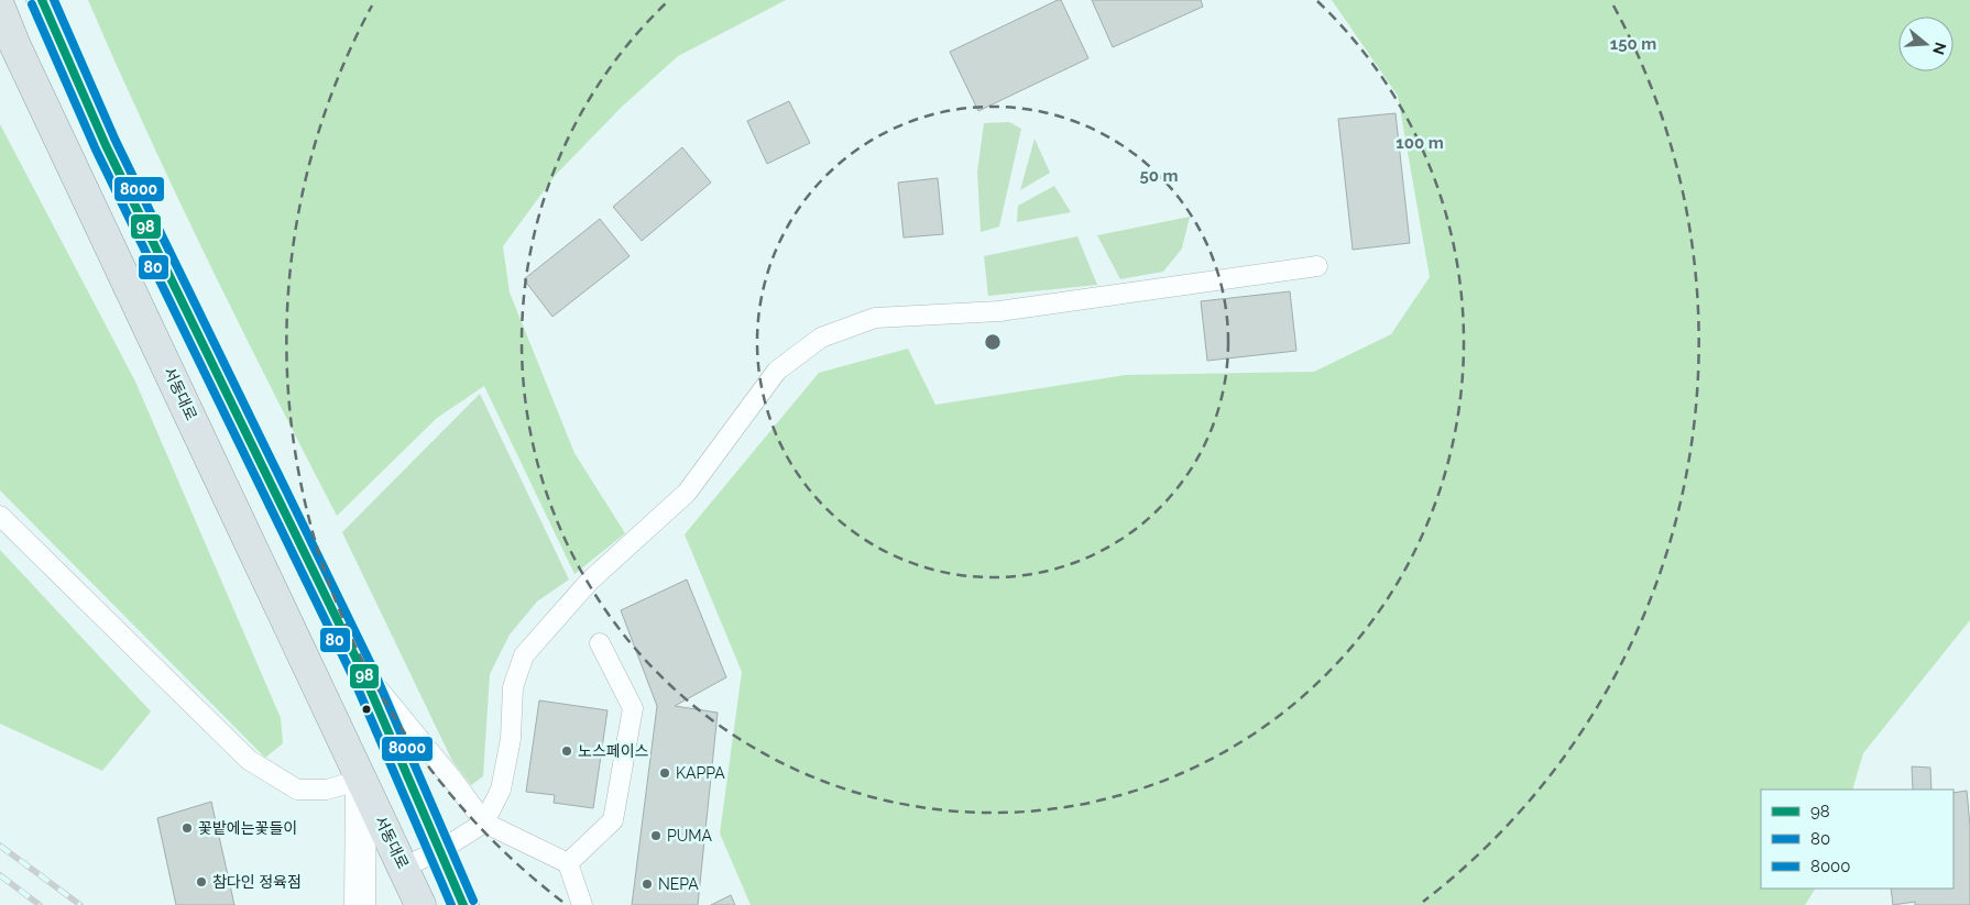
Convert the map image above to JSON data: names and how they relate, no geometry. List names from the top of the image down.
{
  "streets": {
    "main road": ["서동대로"]
  },
  "places": [
    "노스페이스",
    "KAPPA",
    "꽃밭에는꽃들이",
    "PUMA",
    "참다인 정육점",
    "NEPA"
  ],
  "lines": ["transit line 98", "transit line 8000", "transit line 80"],
  "legend": ["98", "80", "8000"],
  "north": "right",
  "rings": ["150 m", "100 m", "50 m"]
}
